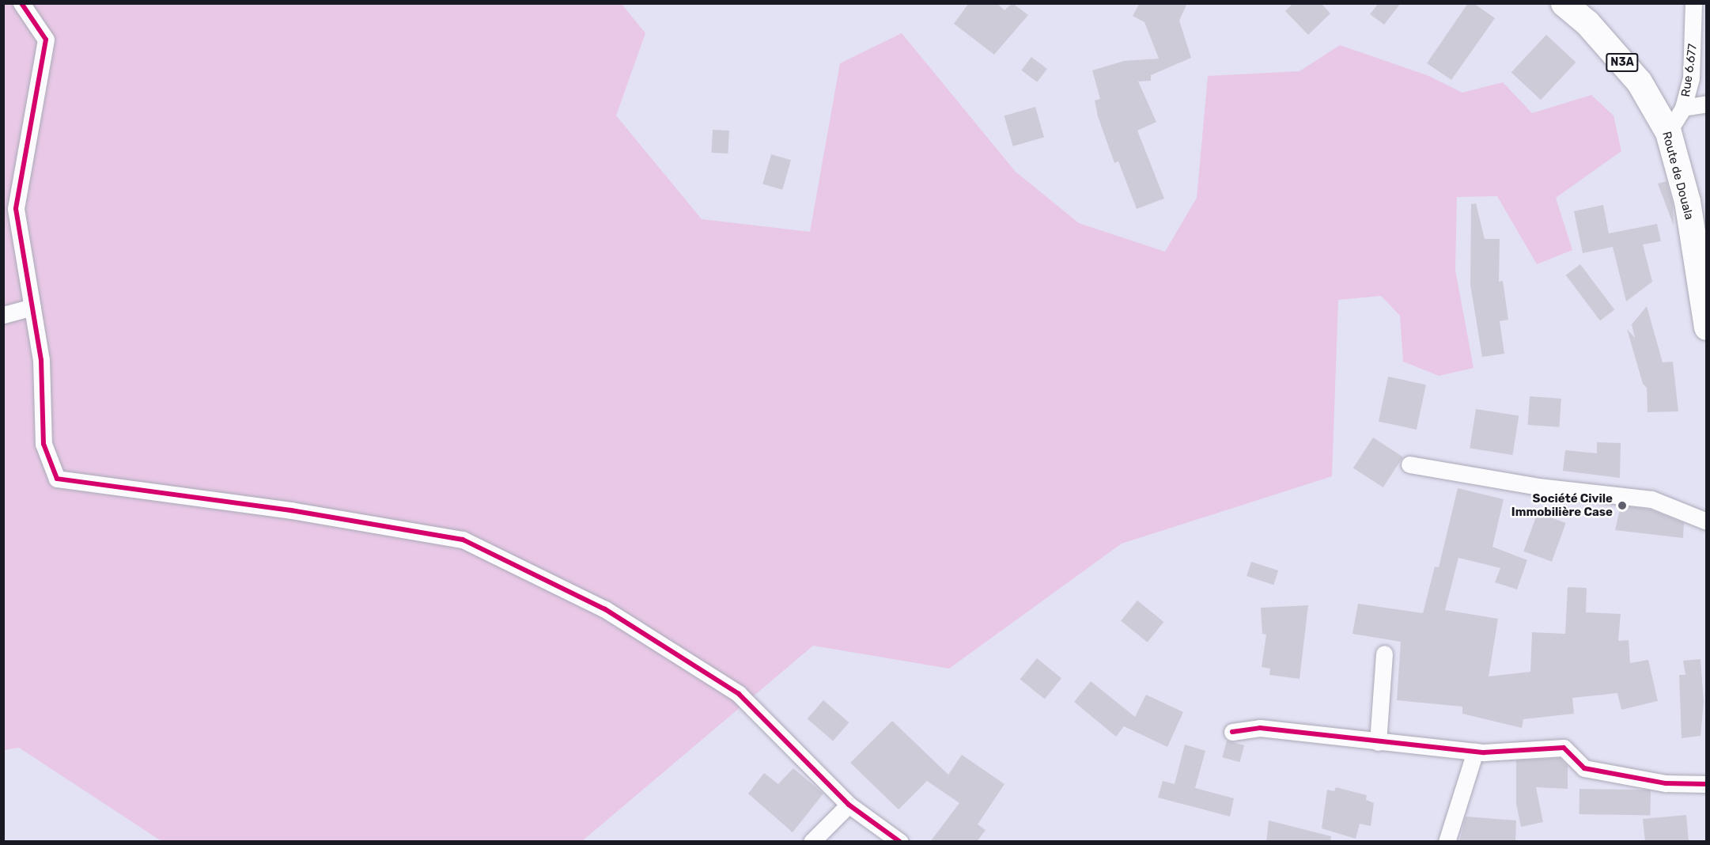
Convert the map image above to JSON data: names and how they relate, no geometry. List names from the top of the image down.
{
  "streets": {
    "highway": ["N3A", "Route de Douala"],
    "street": ["Rue 6.677"]
  },
  "crossings": [
    ["Rue 6.677", "Route de Douala"]
  ],
  "places": ["Société Civile Immobilière Case"]
}
